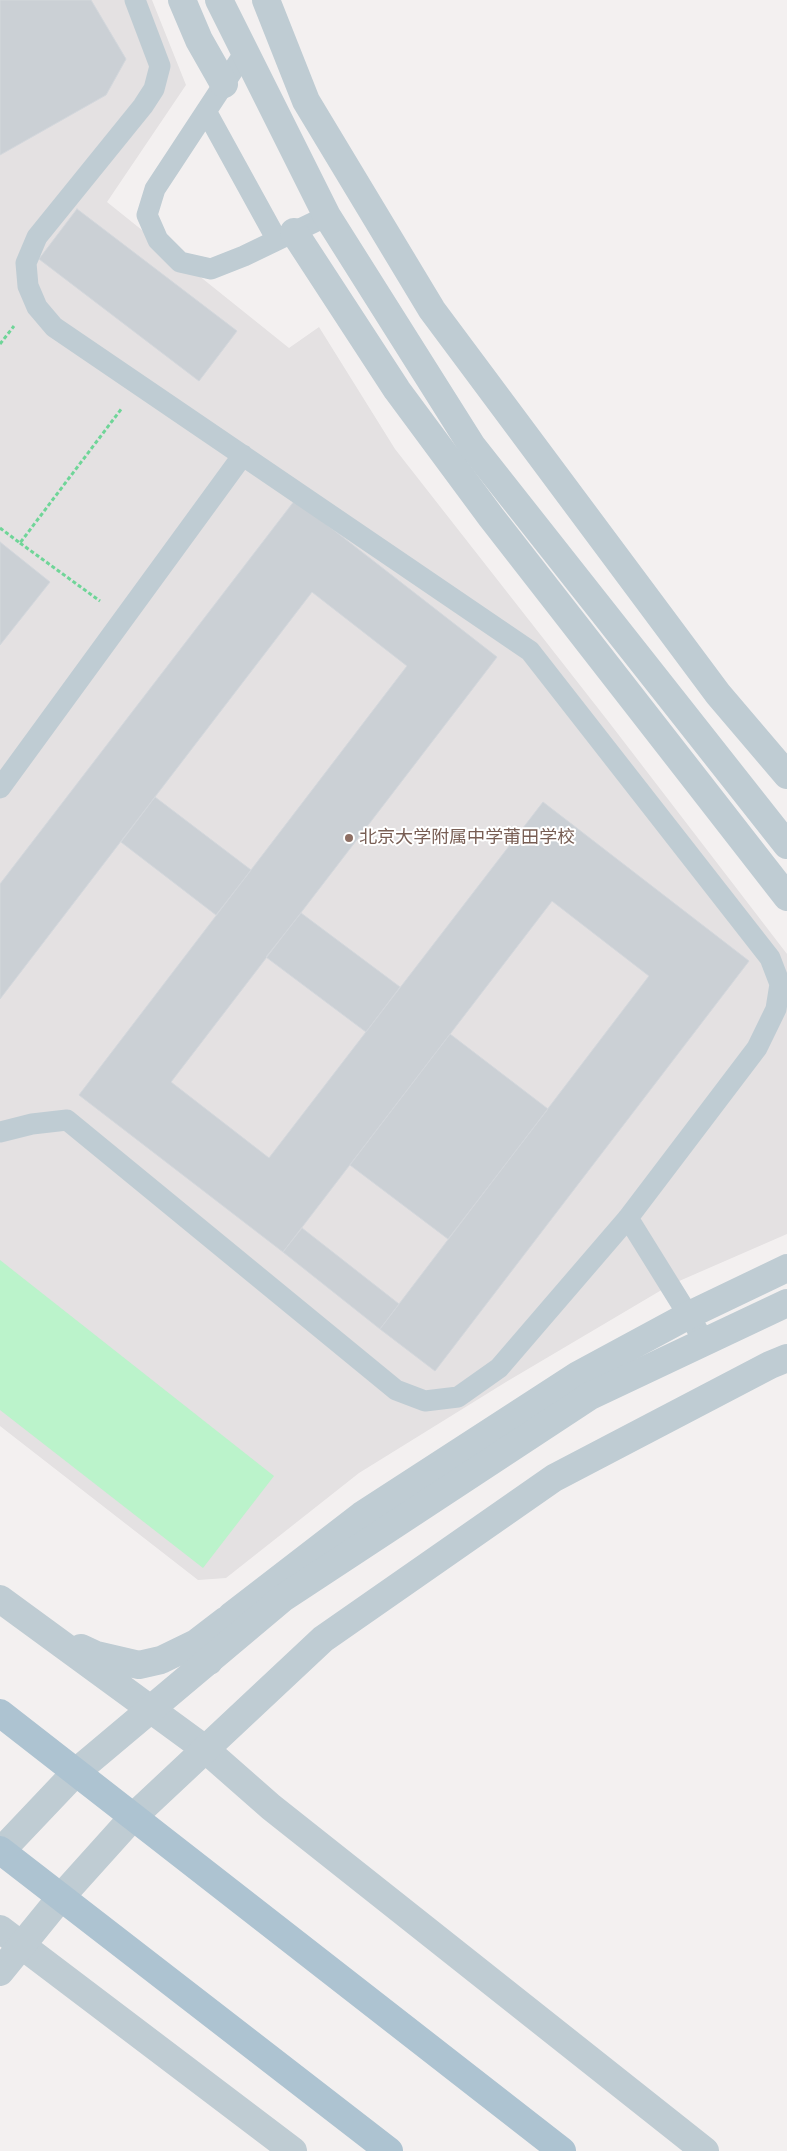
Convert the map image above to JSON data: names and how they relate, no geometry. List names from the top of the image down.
{
  "places": ["北京大学附属中学莆田学校"]
}
